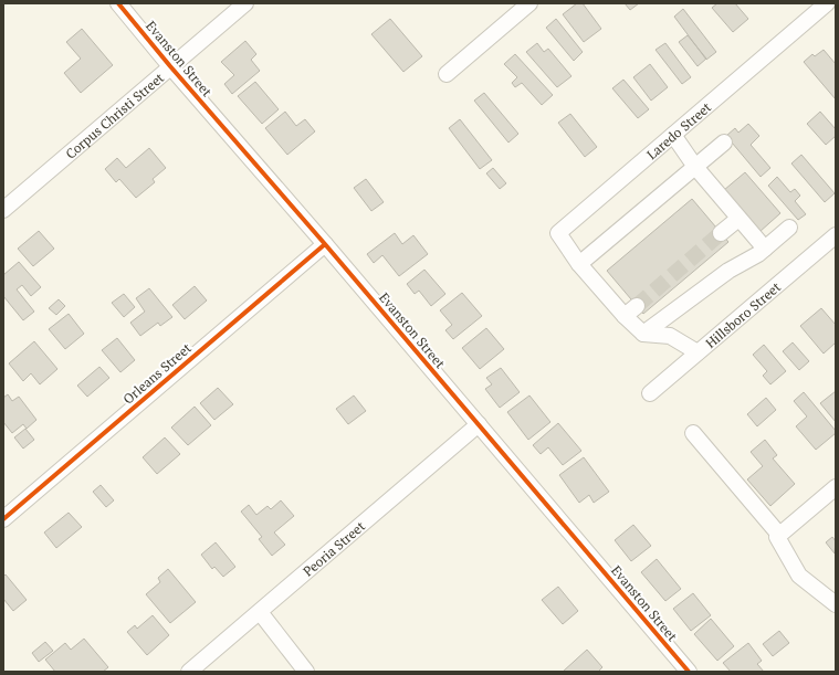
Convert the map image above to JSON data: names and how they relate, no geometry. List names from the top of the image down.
{
  "streets": {
    "street": [
      "Evanston Street",
      "Corpus Christi Street",
      "Laredo Street",
      "Hillsboro Street",
      "Orleans Street",
      "Peoria Street"
    ]
  },
  "crossings": [
    ["Evanston Street", "Corpus Christi Street"],
    ["Evanston Street", "Orleans Street"],
    ["Evanston Street", "Peoria Street"]
  ]
}
